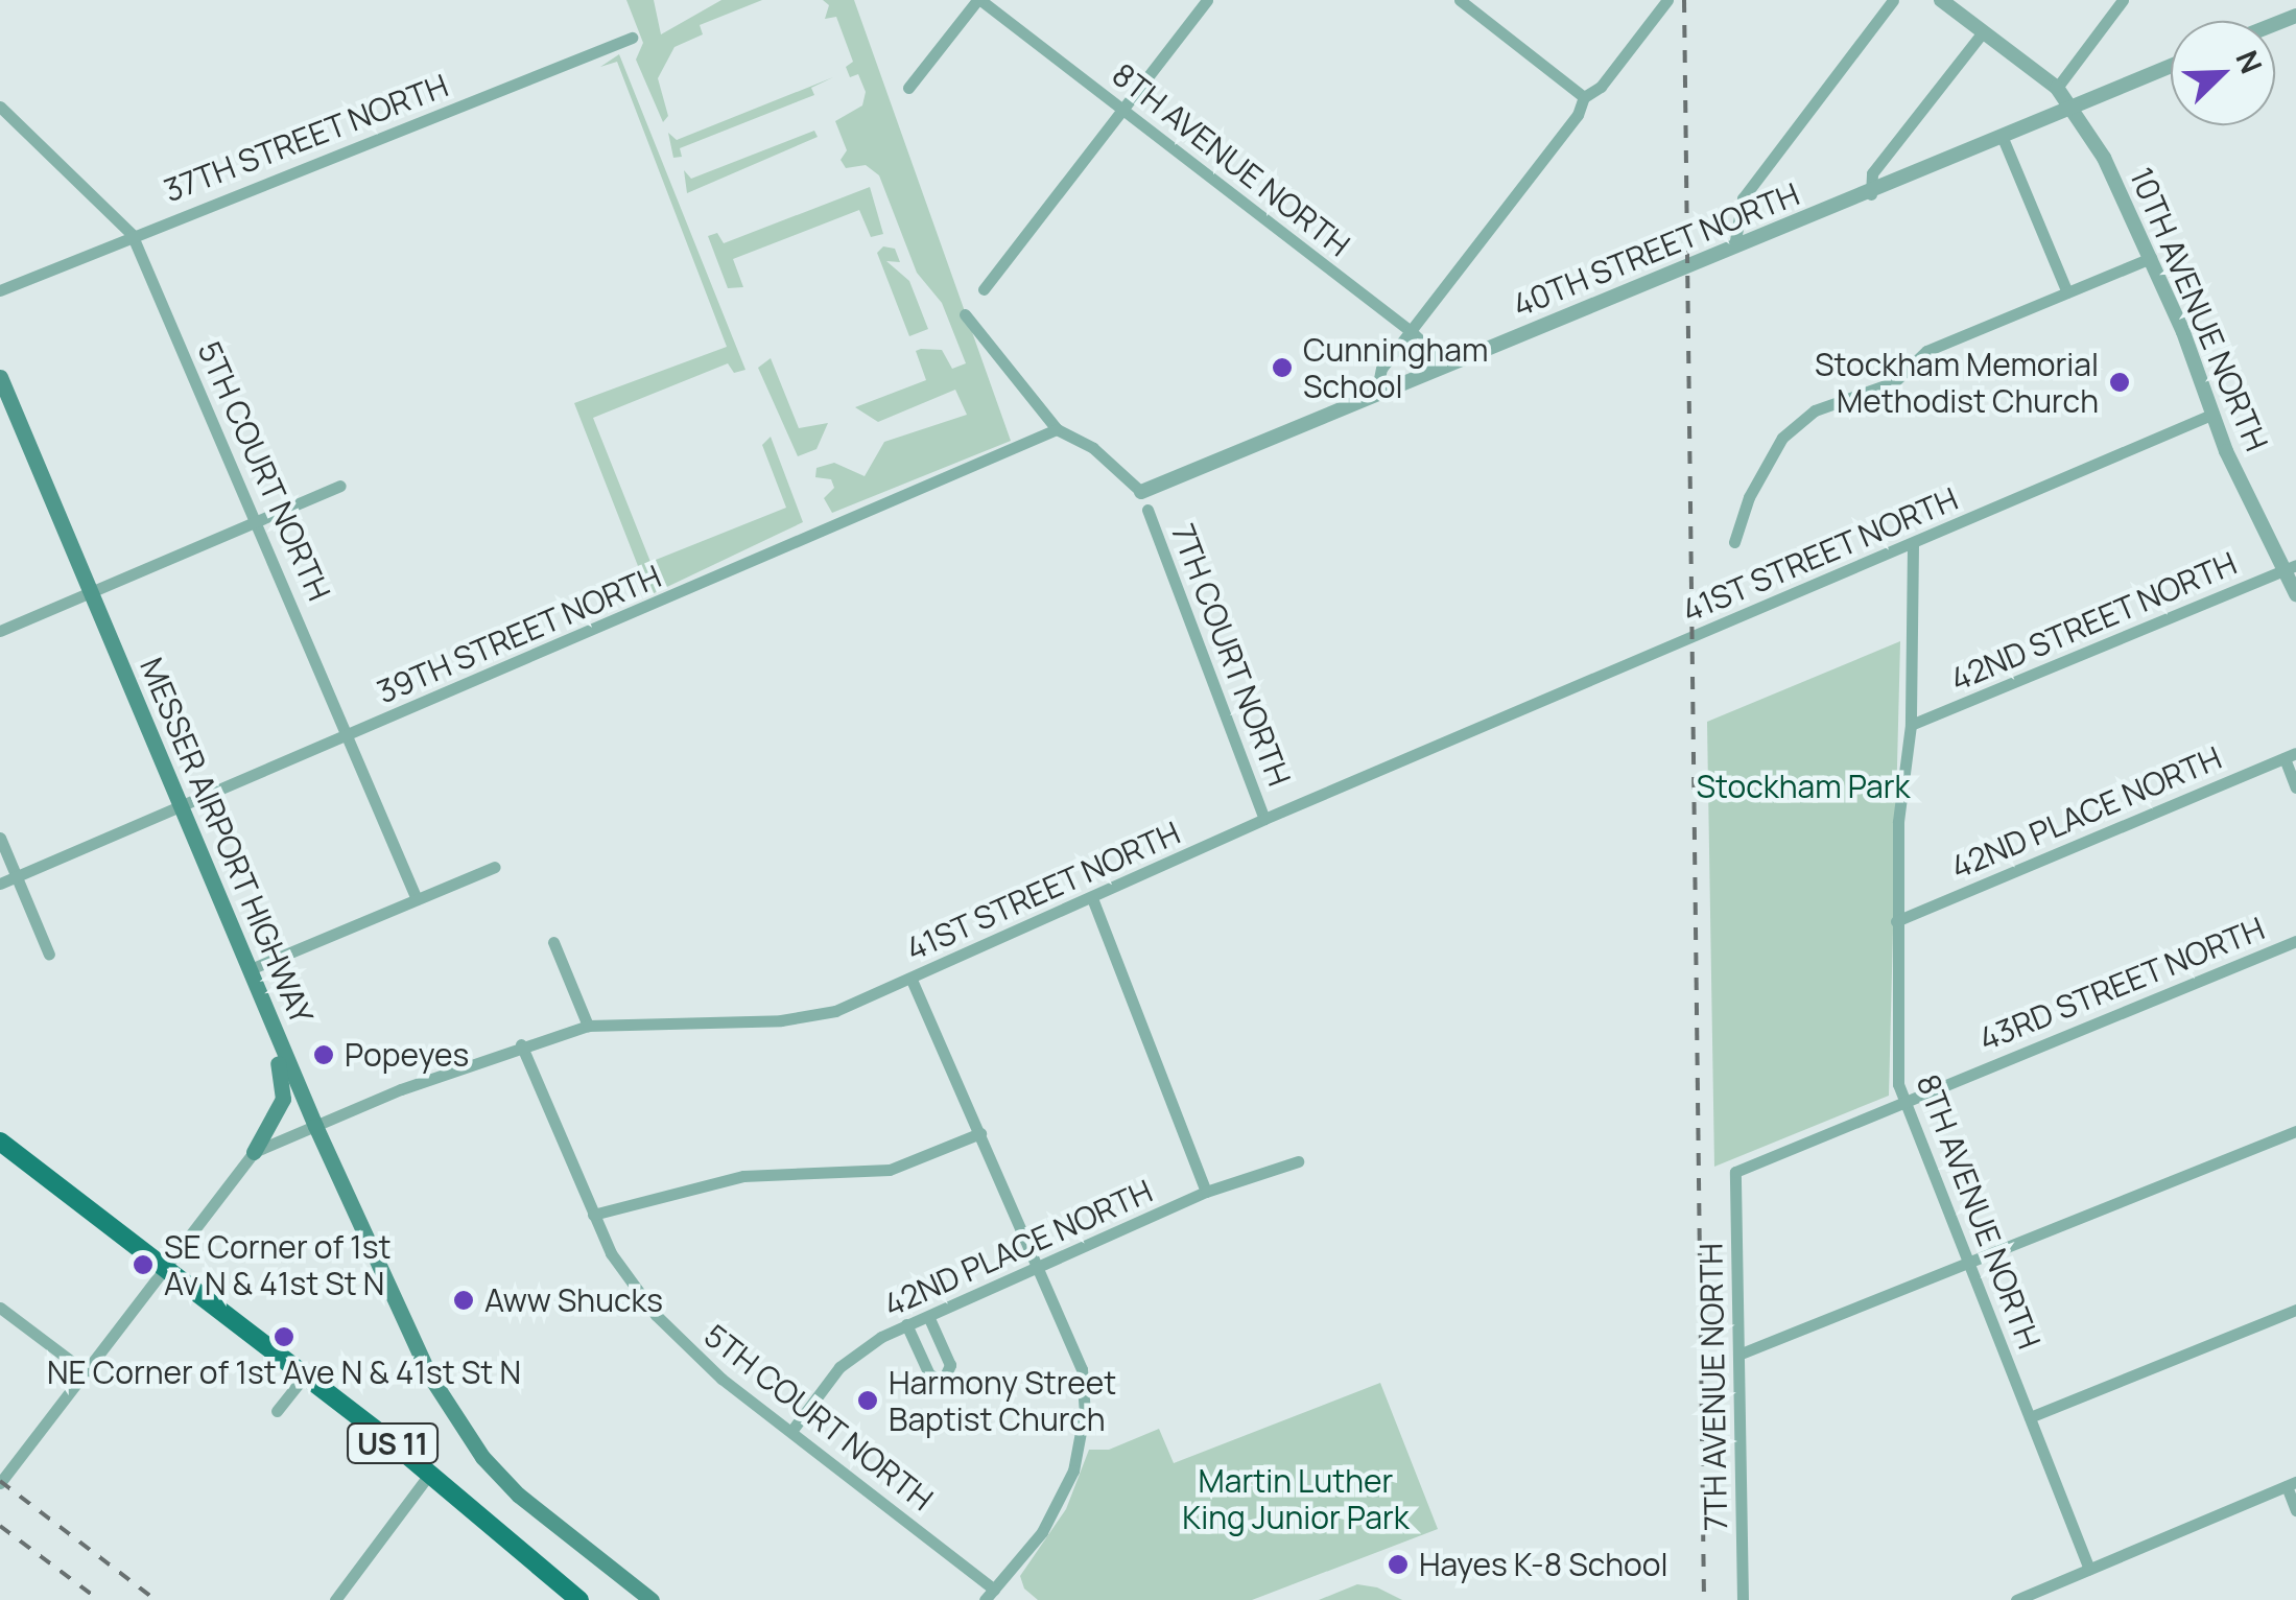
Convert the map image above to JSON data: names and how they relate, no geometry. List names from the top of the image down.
{
  "streets": {
    "main road": ["MESSER AIRPORT HIGHWAY", "US 11"],
    "street": [
      "37TH STREET NORTH",
      "8TH AVENUE NORTH",
      "40TH STREET NORTH",
      "10TH AVENUE NORTH",
      "5TH COURT NORTH",
      "41ST STREET NORTH",
      "42ND STREET NORTH",
      "39TH STREET NORTH",
      "7TH COURT NORTH",
      "42ND PLACE NORTH",
      "43RD STREET NORTH",
      "7TH AVENUE NORTH"
    ]
  },
  "crossings": [
    ["37TH STREET NORTH", "5TH COURT NORTH"],
    ["8TH AVENUE NORTH", "40TH STREET NORTH"],
    ["8TH AVENUE NORTH", "41ST STREET NORTH"],
    ["8TH AVENUE NORTH", "42ND STREET NORTH"],
    ["8TH AVENUE NORTH", "42ND PLACE NORTH"],
    ["8TH AVENUE NORTH", "43RD STREET NORTH"],
    ["40TH STREET NORTH", "10TH AVENUE NORTH"],
    ["10TH AVENUE NORTH", "41ST STREET NORTH"],
    ["10TH AVENUE NORTH", "42ND STREET NORTH"],
    ["5TH COURT NORTH", "41ST STREET NORTH"],
    ["5TH COURT NORTH", "39TH STREET NORTH"],
    ["5TH COURT NORTH", "42ND PLACE NORTH"],
    ["41ST STREET NORTH", "7TH COURT NORTH"],
    ["41ST STREET NORTH", "MESSER AIRPORT HIGHWAY"],
    ["41ST STREET NORTH", "US 11"],
    ["39TH STREET NORTH", "MESSER AIRPORT HIGHWAY"],
    ["43RD STREET NORTH", "7TH AVENUE NORTH"]
  ],
  "parks": ["Stockham Park", "Martin Luther King Junior Park"],
  "places": [
    "Cunningham School",
    "Stockham Memorial Methodist Church",
    "Popeyes",
    "SE Corner of 1st Av N & 41st St N",
    "Aww Shucks",
    "NE Corner of 1st Ave N & 41st St N",
    "Harmony Street Baptist Church",
    "Hayes K-8 School"
  ],
  "north": "top right"
}
